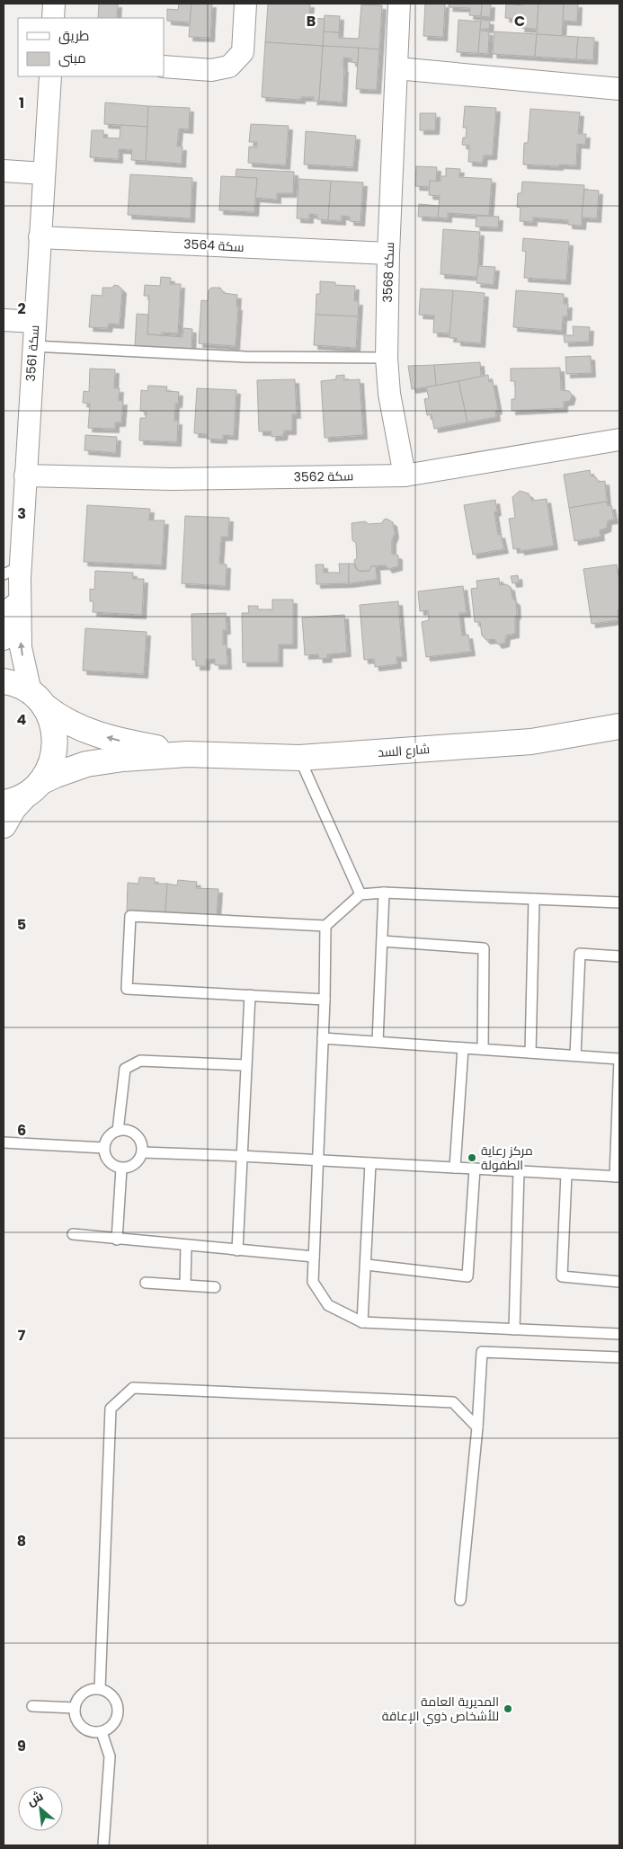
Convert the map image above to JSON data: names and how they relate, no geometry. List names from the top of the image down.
{
  "streets": {
    "street": [
      "سكة 3564",
      "سكة 3568",
      "سكة 3561",
      "سكة 3562",
      "شارع السد"
    ]
  },
  "crossings": [
    ["سكة 3564", "سكة 3568"],
    ["سكة 3564", "سكة 3561"],
    ["سكة 3568", "سكة 3562"],
    ["سكة 3561", "سكة 3562"],
    ["سكة 3561", "شارع السد"]
  ],
  "places": ["مركز رعاية الطفولة", "المديرية العامة للأشخاص ذوي الإعاقة"],
  "legend": ["طريق", "مبنى"],
  "north": "top left",
  "grid": {
    "columns": ["B", "C"],
    "rows": [
      "1",
      "2",
      "3",
      "4",
      "5",
      "6",
      "7",
      "8",
      "9"
    ]
  }
}
